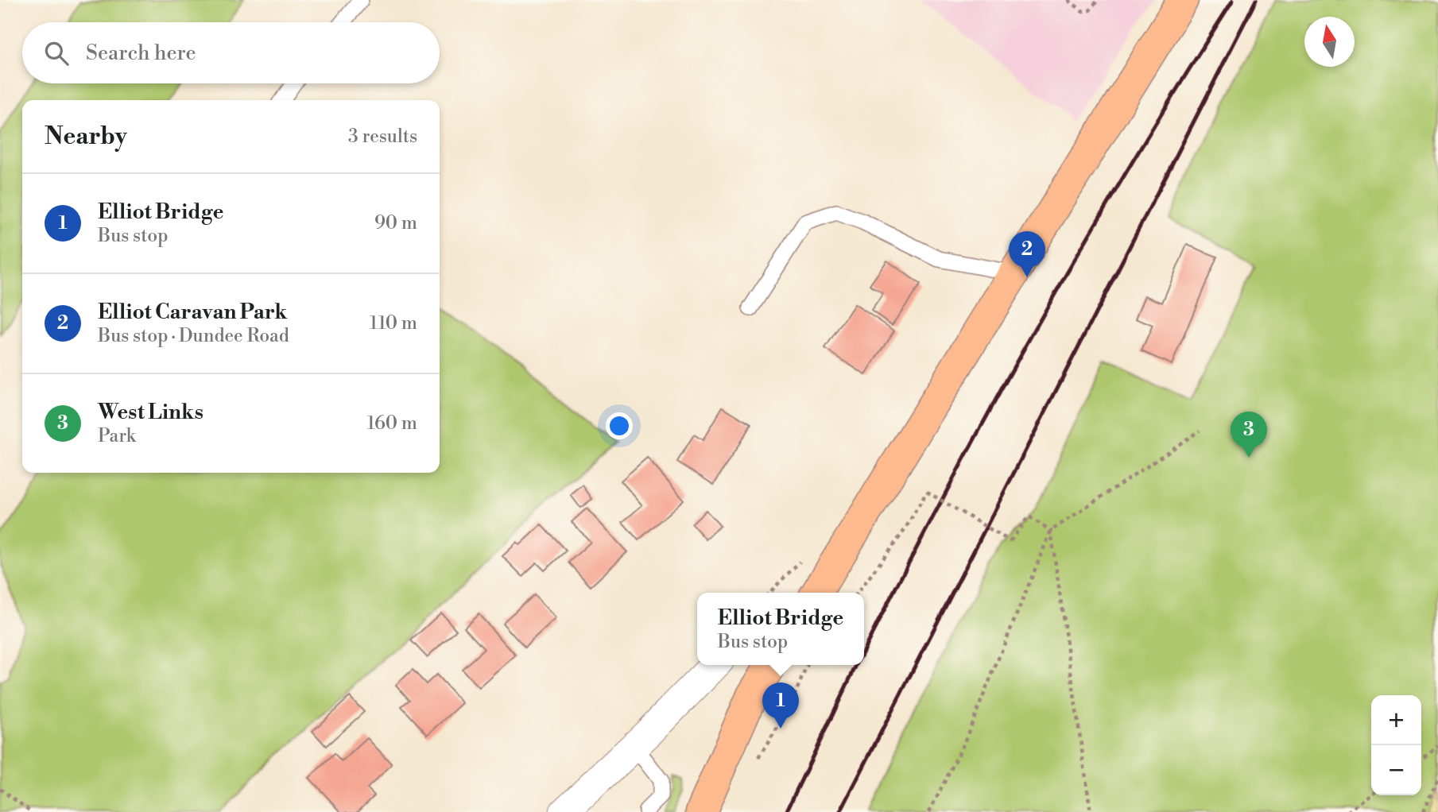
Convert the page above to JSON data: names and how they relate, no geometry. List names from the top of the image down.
{
  "north": "top",
  "page": {
    "search": "Search here",
    "heading": ["Nearby", "3 results"],
    "list": [
      {
        "mark": "1",
        "name": "Elliot Bridge",
        "note": "Bus stop",
        "value": "90 m"
      },
      {
        "mark": "2",
        "name": "Elliot Caravan Park",
        "note": "Bus stop · Dundee Road",
        "value": "110 m"
      },
      {
        "mark": "3",
        "name": "West Links",
        "note": "Park",
        "value": "160 m"
      }
    ],
    "pins": ["2", "3", "1"],
    "popup": ["Elliot Bridge", "Bus stop"],
    "map_buttons": ["+", "−"]
  }
}
